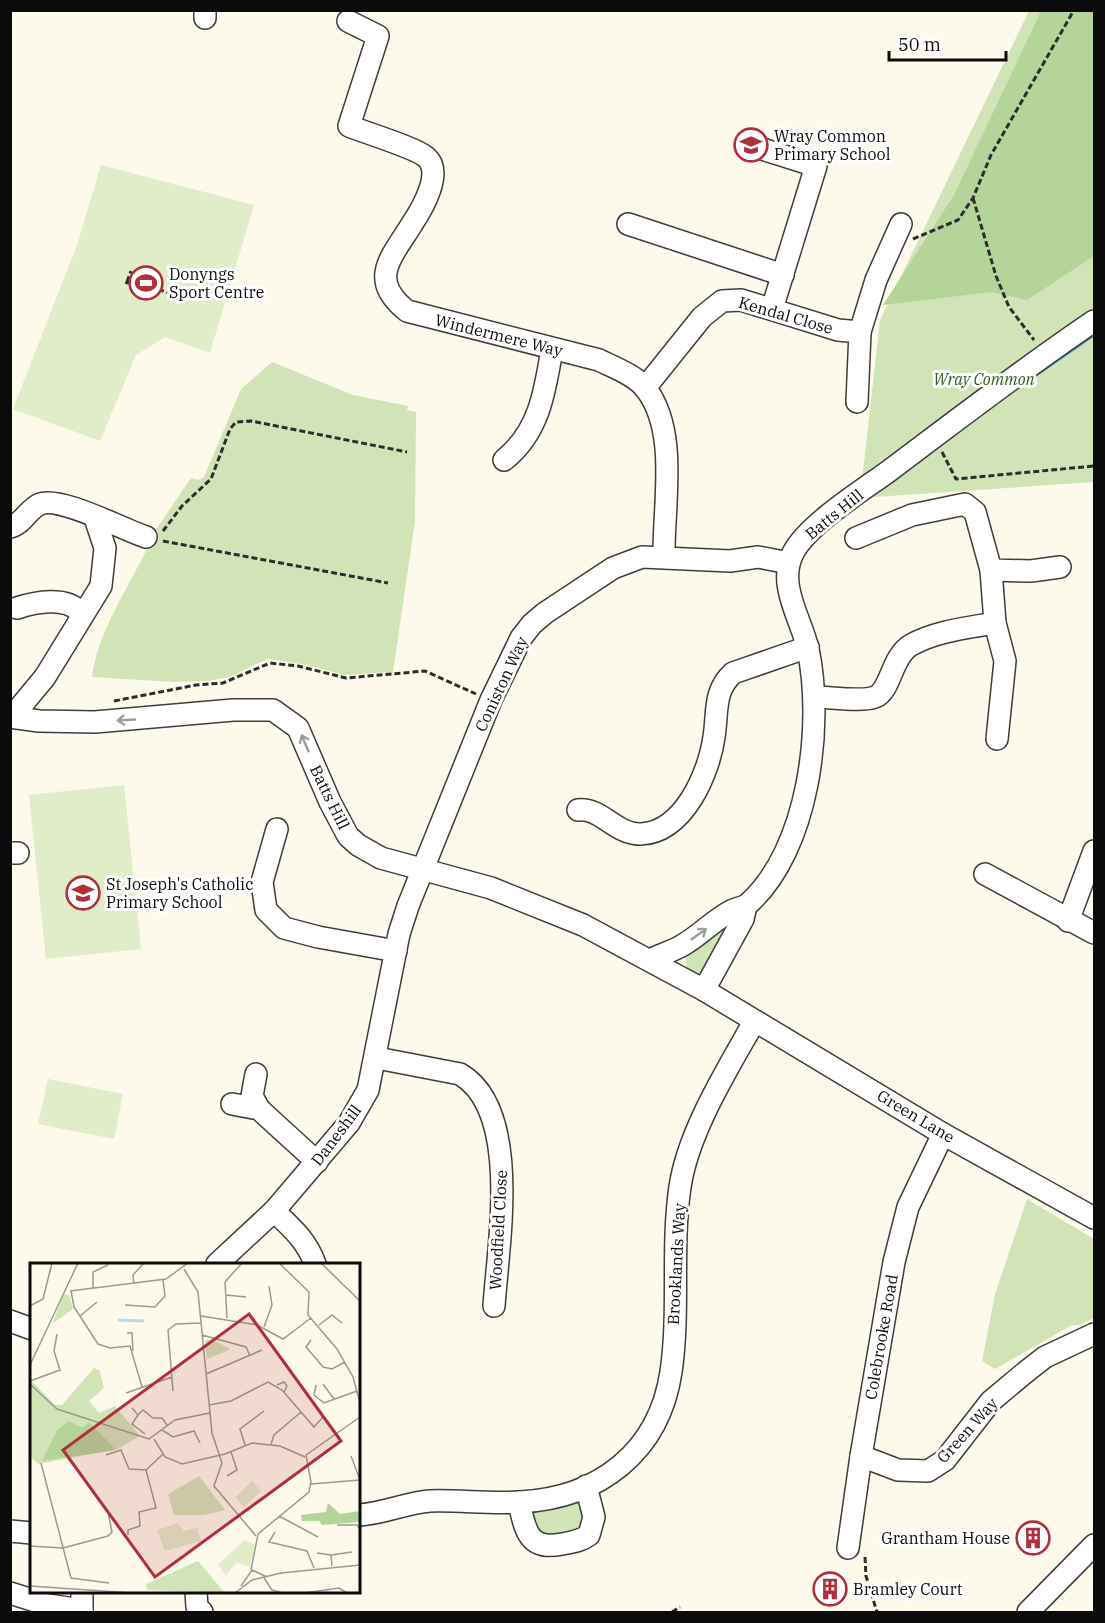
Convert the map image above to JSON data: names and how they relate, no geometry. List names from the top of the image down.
{
  "streets": {
    "street": [
      "Kendal Close",
      "Windermere Way",
      "Batts Hill",
      "Coniston Way",
      "Green Lane",
      "Daneshill",
      "Woodfield Close",
      "Brooklands Way",
      "Colebrooke Road",
      "Green Way"
    ]
  },
  "crossings": [
    ["Kendal Close", "Windermere Way"],
    ["Windermere Way", "Coniston Way"],
    ["Batts Hill", "Coniston Way"],
    ["Batts Hill", "Green Lane"],
    ["Batts Hill", "Daneshill"],
    ["Batts Hill", "Brooklands Way"],
    ["Coniston Way", "Daneshill"],
    ["Green Lane", "Brooklands Way"],
    ["Green Lane", "Colebrooke Road"],
    ["Daneshill", "Woodfield Close"],
    ["Colebrooke Road", "Green Way"]
  ],
  "one_way": ["Batts Hill"],
  "parks": ["Wray Common"],
  "places": {
    "school or university": ["Wray Common Primary School", "St Joseph's Catholic Primary School"],
    "sports": ["Donyngs Sport Centre"],
    "building": ["Grantham House", "Bramley Court"]
  },
  "scale_bar": "50 m"
}
